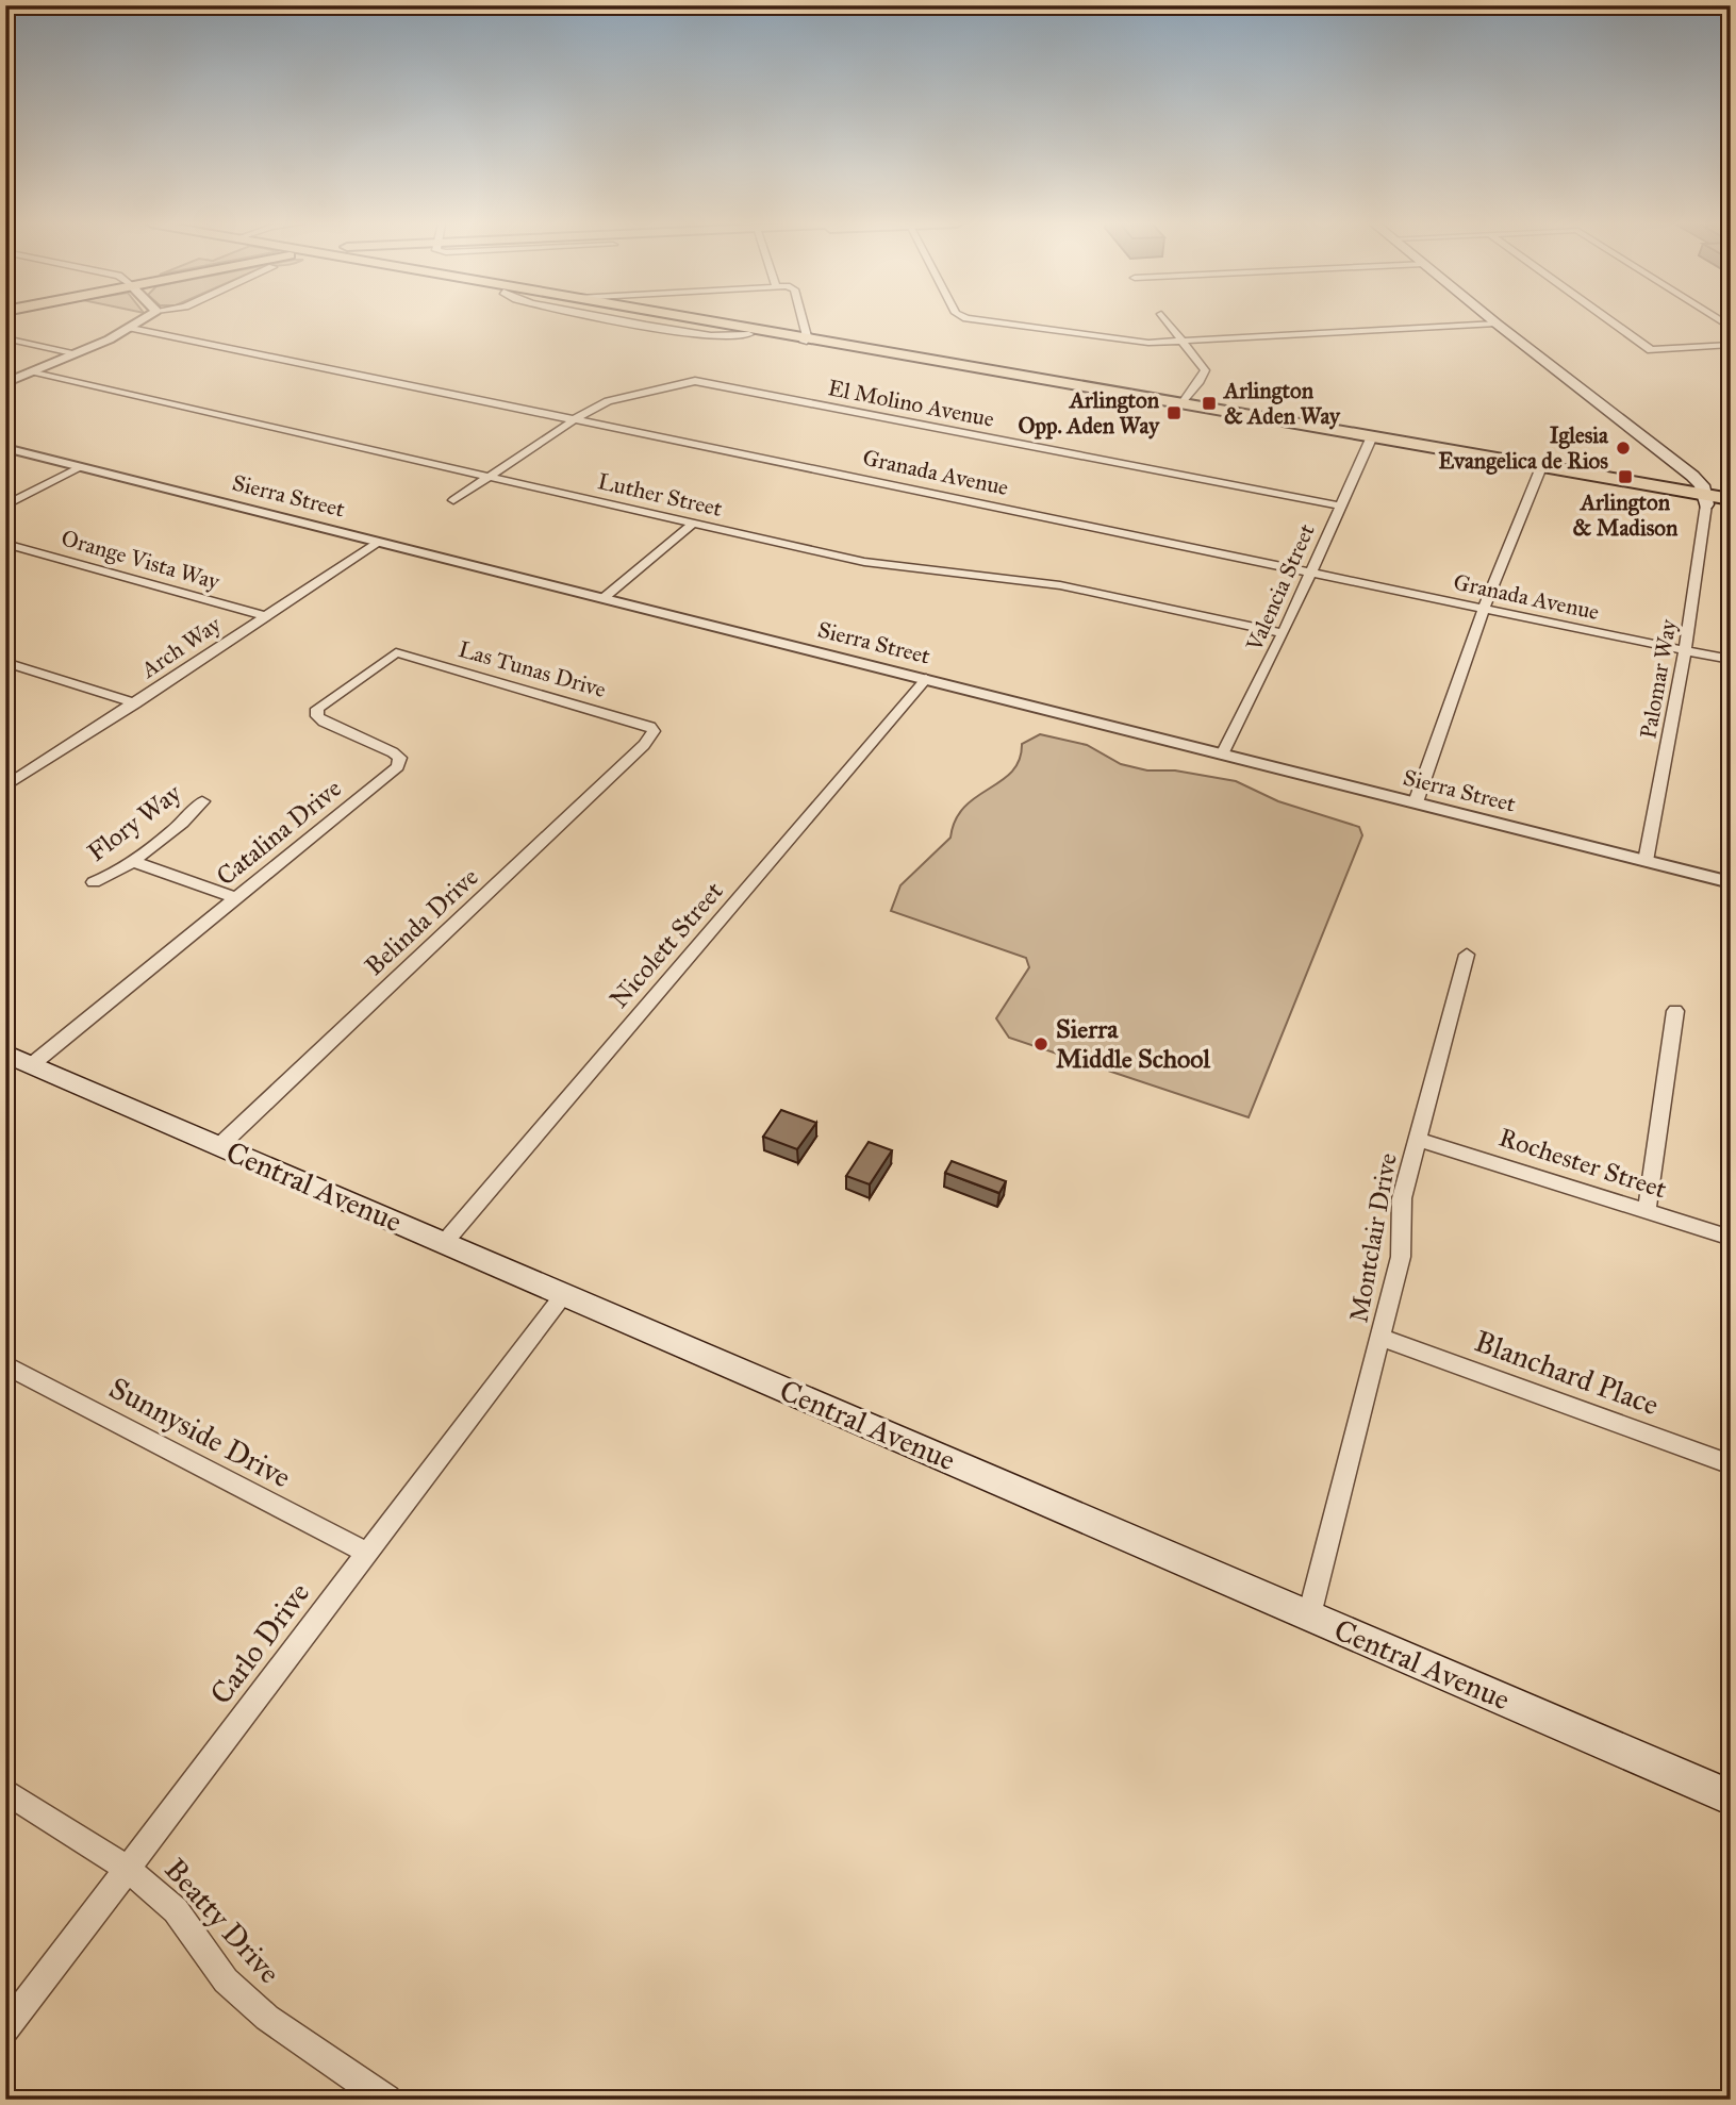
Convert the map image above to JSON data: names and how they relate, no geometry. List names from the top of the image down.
{
  "streets": {
    "main road": ["Central Avenue"],
    "street": [
      "El Molino Avenue",
      "Granada Avenue",
      "Luther Street",
      "Sierra Street",
      "Orange Vista Way",
      "Valencia Street",
      "Arch Way",
      "Las Tunas Drive",
      "Palomar Way",
      "Flory Way",
      "Catalina Drive",
      "Belinda Drive",
      "Nicolett Street",
      "Rochester Street",
      "Montclair Drive",
      "Blanchard Place",
      "Sunnyside Drive",
      "Carlo Drive",
      "Beatty Drive"
    ]
  },
  "crossings": [
    ["El Molino Avenue", "Granada Avenue"],
    ["El Molino Avenue", "Valencia Street"],
    ["Granada Avenue", "Valencia Street"],
    ["Granada Avenue", "Palomar Way"],
    ["Luther Street", "Valencia Street"],
    ["Sierra Street", "Valencia Street"],
    ["Sierra Street", "Arch Way"],
    ["Sierra Street", "Palomar Way"],
    ["Sierra Street", "Nicolett Street"],
    ["Orange Vista Way", "Arch Way"],
    ["Las Tunas Drive", "Catalina Drive"],
    ["Las Tunas Drive", "Belinda Drive"],
    ["Catalina Drive", "Central Avenue"],
    ["Belinda Drive", "Central Avenue"],
    ["Nicolett Street", "Central Avenue"],
    ["Rochester Street", "Montclair Drive"],
    ["Central Avenue", "Montclair Drive"],
    ["Central Avenue", "Carlo Drive"],
    ["Montclair Drive", "Blanchard Place"],
    ["Sunnyside Drive", "Carlo Drive"],
    ["Carlo Drive", "Beatty Drive"]
  ],
  "places": {
    "transit": ["Arlington & Aden Way", "Arlington Opp. Aden Way", "Arlington & Madison"],
    "other": ["Iglesia Evangelica de Rios", "Sierra Middle School"]
  }
}
